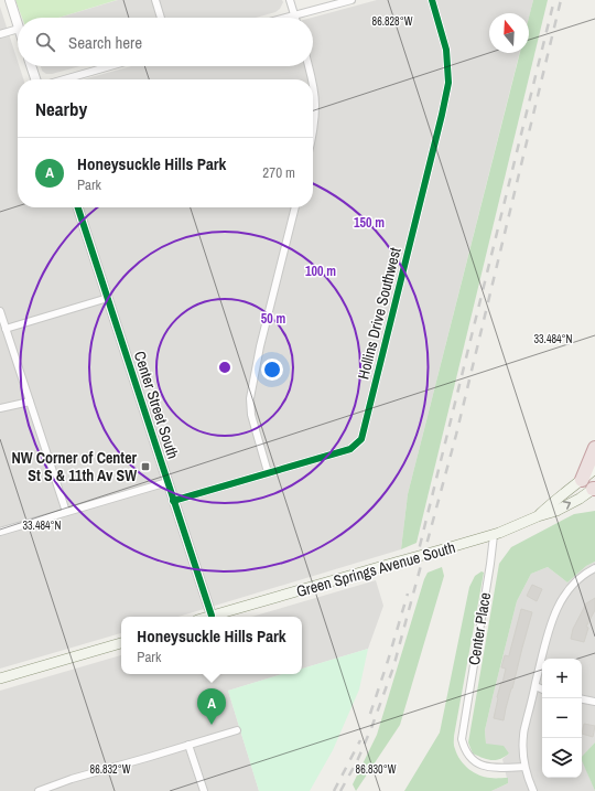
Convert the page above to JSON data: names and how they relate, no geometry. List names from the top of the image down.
{
  "streets": {
    "main road": ["Green Springs Avenue South"],
    "street": ["Hollins Drive Southwest", "Center Street South", "Center Place"]
  },
  "crossings": [
    ["Hollins Drive Southwest", "Center Street South"],
    ["Center Street South", "Green Springs Avenue South"],
    ["Green Springs Avenue South", "Center Place"]
  ],
  "places": {
    "transit": ["NW Corner of Center St S & 11th Av SW"]
  },
  "north": "top",
  "page": {
    "search": "Search here",
    "heading": "Nearby",
    "list": [
      {
        "mark": "A",
        "name": "Honeysuckle Hills Park",
        "note": "Park",
        "value": "270 m"
      }
    ],
    "popup": ["Honeysuckle Hills Park", "Park"],
    "map_buttons": ["+", "−"],
    "pins": "A"
  },
  "coordinates": [
    "86.828°W",
    "33.484°N",
    "86.832°W",
    "86.830°W"
  ],
  "rings": ["150 m", "100 m", "50 m"]
}
